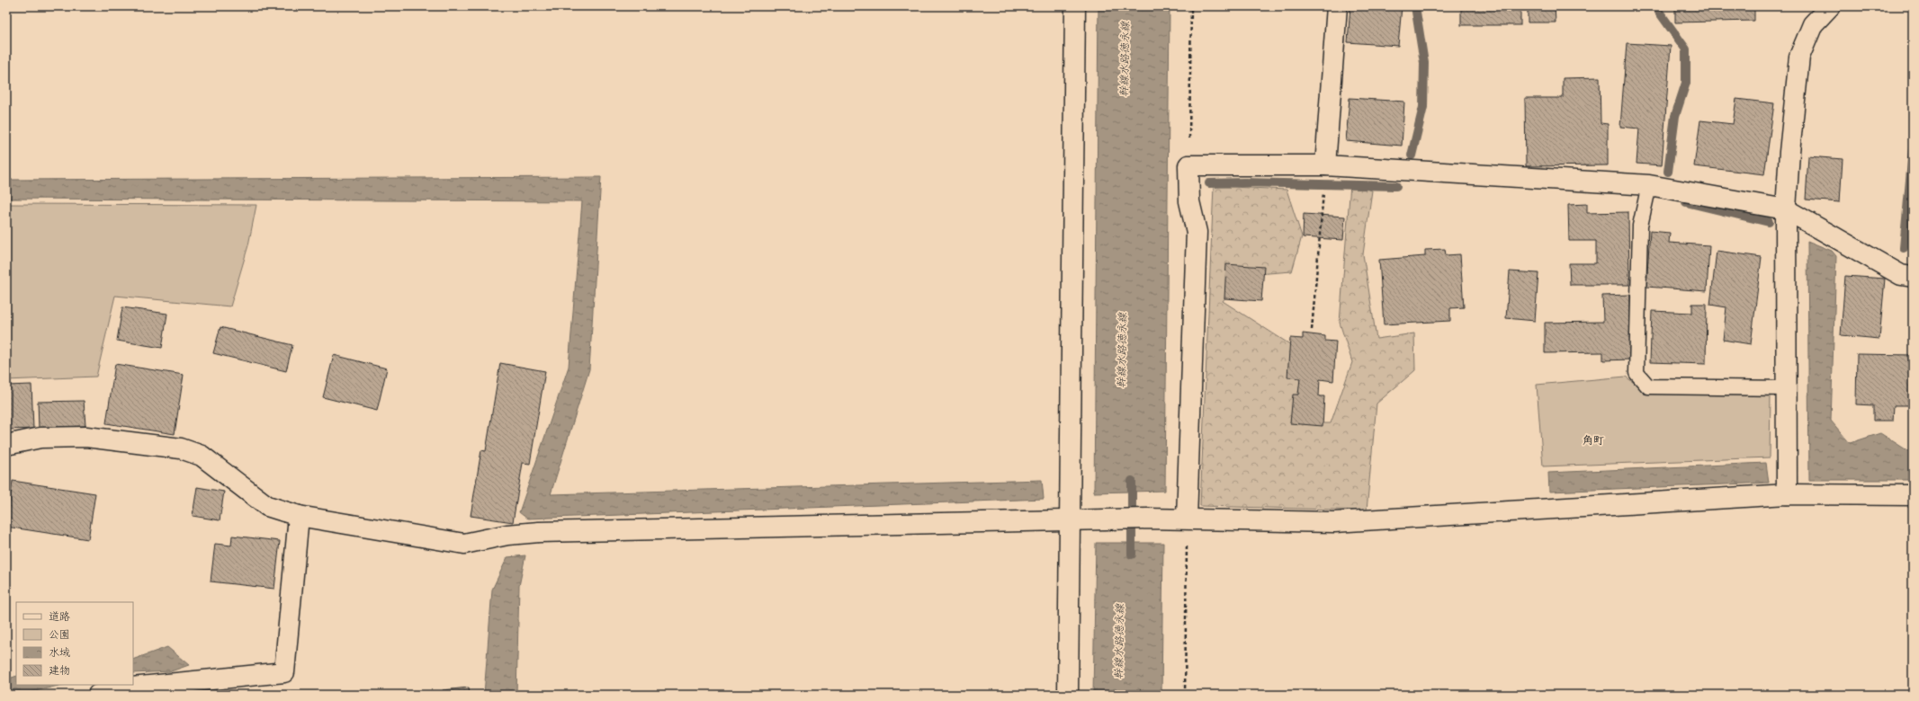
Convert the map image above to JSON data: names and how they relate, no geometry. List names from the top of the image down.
{
  "districts": ["角町"],
  "water": ["幹線水路徳永線"],
  "legend": [
    "道路",
    "公園",
    "水域",
    "建物"
  ]
}
